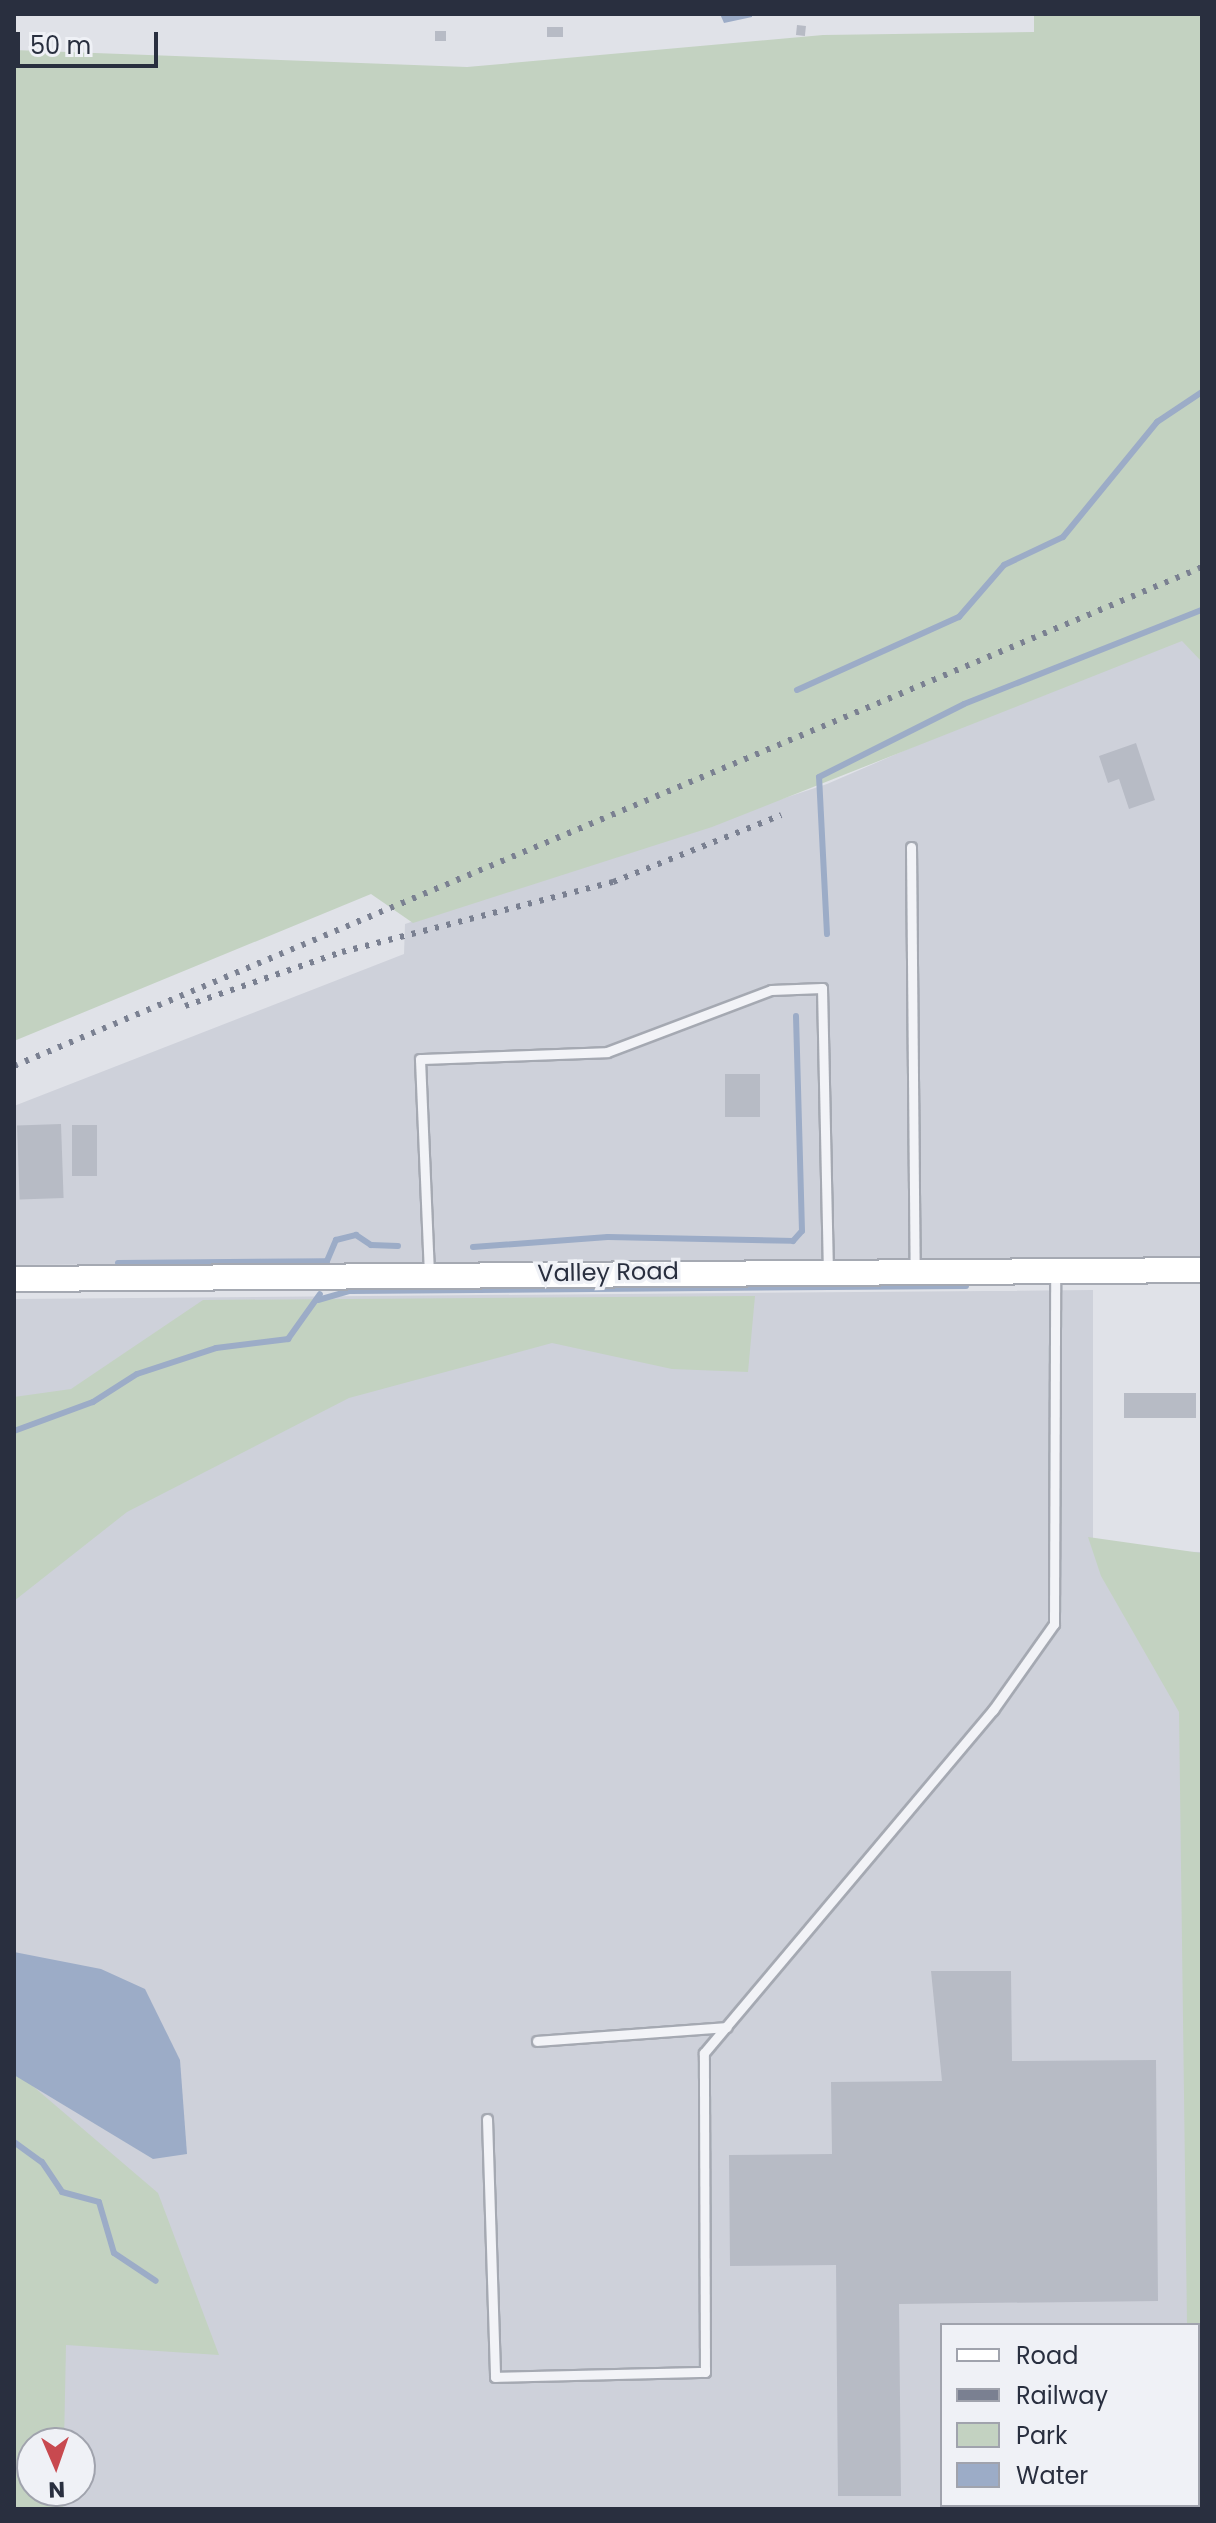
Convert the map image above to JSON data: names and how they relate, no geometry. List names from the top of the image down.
{
  "streets": {
    "street": ["Valley Road"]
  },
  "legend": [
    "Road",
    "Railway",
    "Park",
    "Water"
  ],
  "scale_bar": "50 m",
  "north": "bottom"
}
